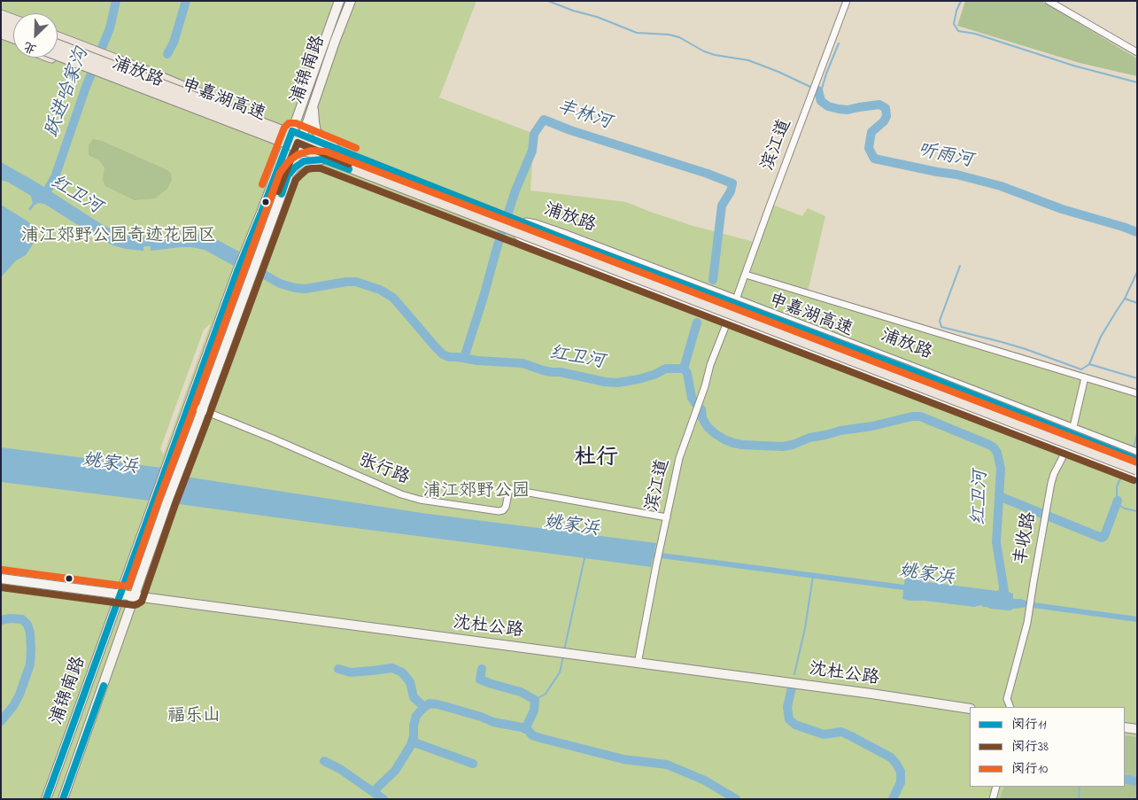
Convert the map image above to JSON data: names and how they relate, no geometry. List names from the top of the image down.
{
  "streets": {
    "highway": ["申嘉湖高速"],
    "main road": ["浦锦南路", "浦放路", "沈杜公路"],
    "street": ["滨江道", "张行路", "丰收路"]
  },
  "crossings": [
    ["浦锦南路", "浦放路"],
    ["浦锦南路", "张行路"],
    ["浦锦南路", "沈杜公路"],
    ["浦放路", "申嘉湖高速"],
    ["浦放路", "滨江道"],
    ["浦放路", "丰收路"],
    ["滨江道", "张行路"],
    ["滨江道", "沈杜公路"]
  ],
  "districts": ["杜行"],
  "water": [
    "跃进哈家沟",
    "丰林河",
    "听雨河",
    "红卫河",
    "姚家浜"
  ],
  "parks": ["浦江郊野公园奇迹花园区", "浦江郊野公园", "福乐山"],
  "lines": ["transit line 闵行10", "transit line 闵行11", "transit line 闵行38"],
  "legend": ["闵行11", "闵行38", "闵行10"],
  "north": "bottom left"
}
